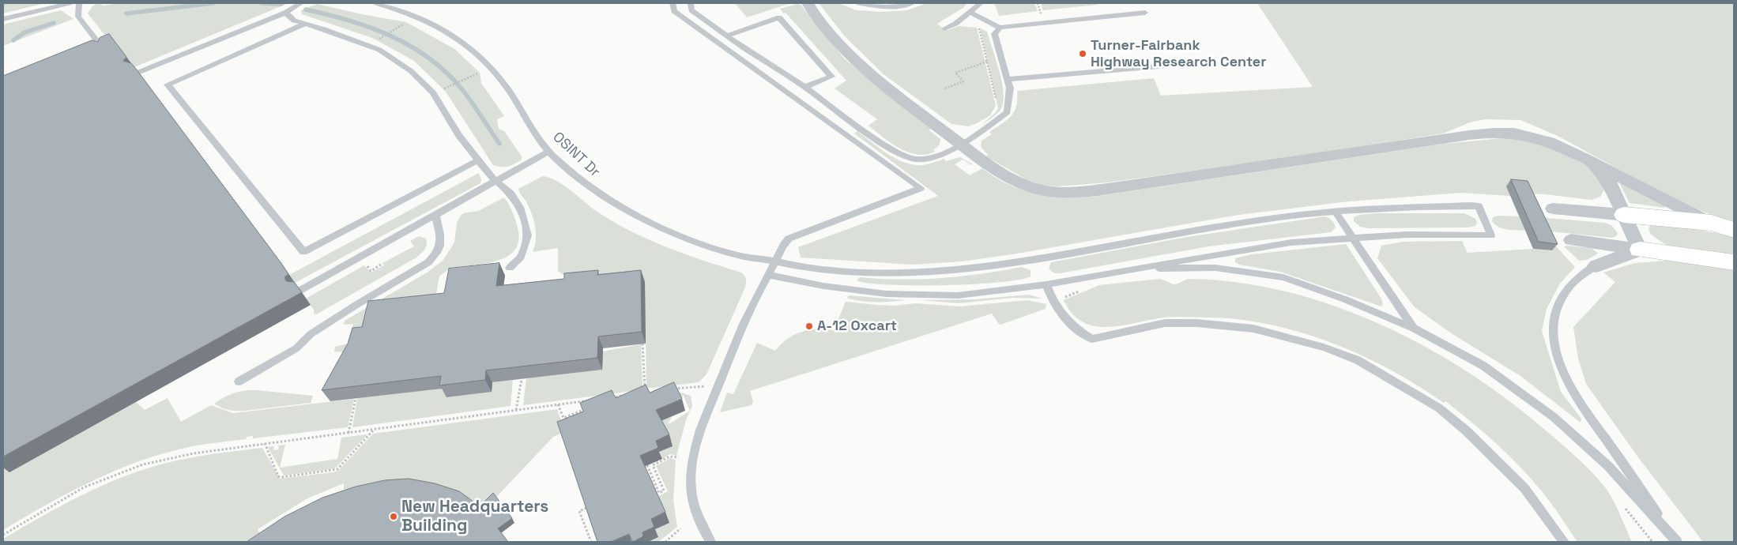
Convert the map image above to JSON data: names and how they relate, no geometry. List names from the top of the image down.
{
  "streets": {
    "lane": ["OSINT Dr"]
  },
  "places": ["Turner-Fairbank Highway Research Center", "A-12 Oxcart", "New Headquarters Building"]
}
